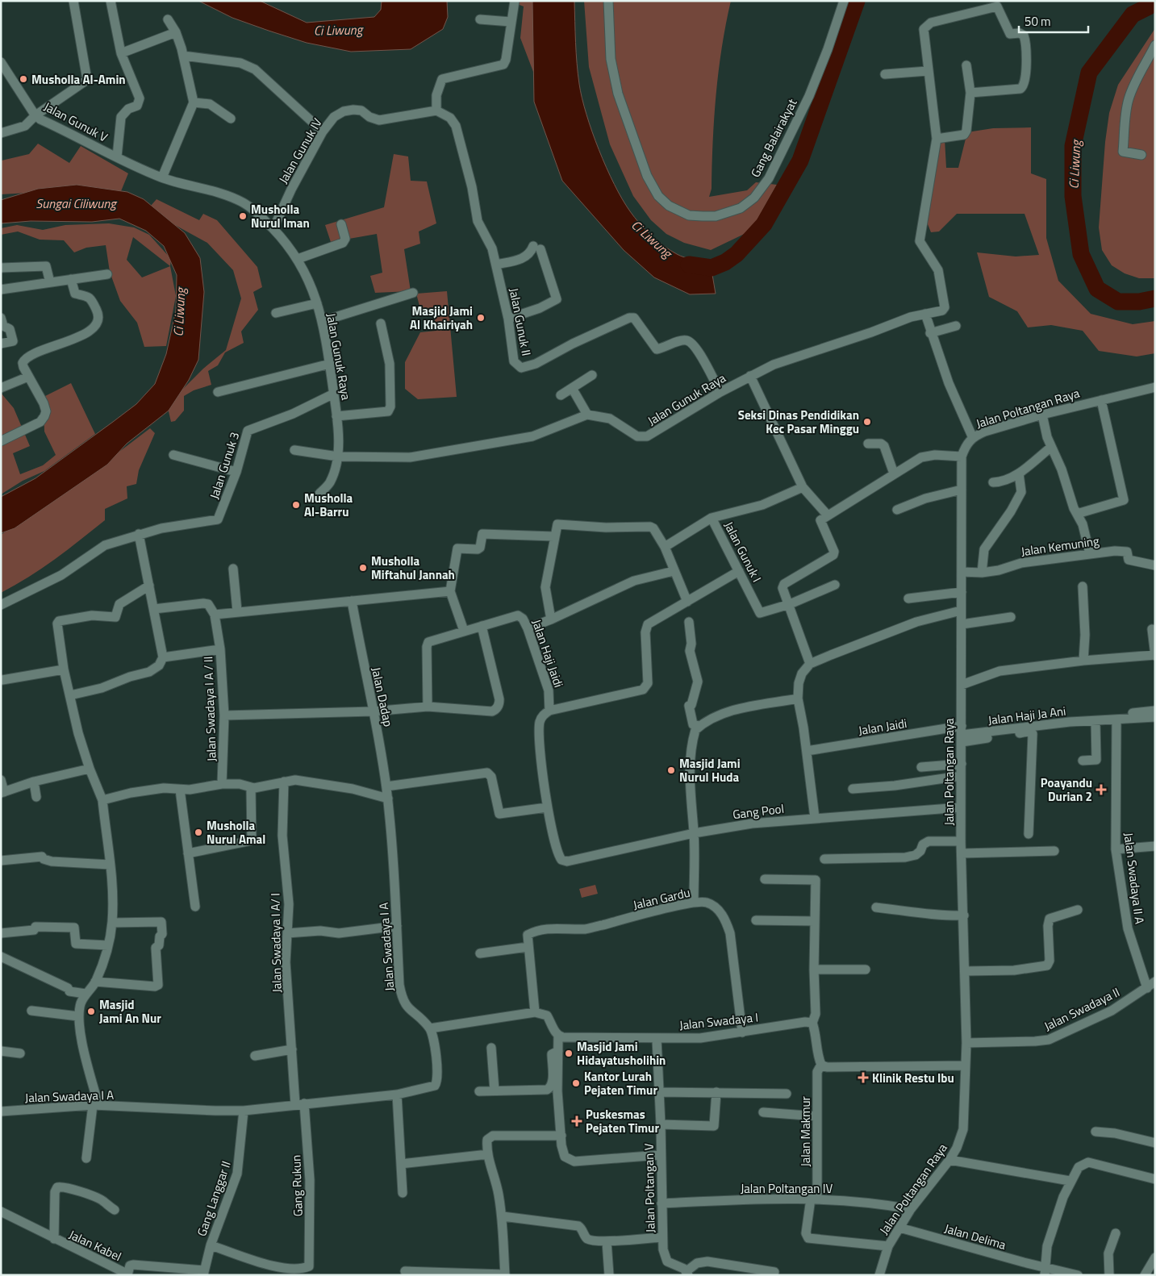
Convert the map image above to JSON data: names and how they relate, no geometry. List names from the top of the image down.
{
  "streets": {
    "street": [
      "Jalan Gunuk V",
      "Gang Balairakyat",
      "Jalan Gunuk IV",
      "Jalan Gunuk II",
      "Jalan Gunuk Raya",
      "Jalan Poltangan Raya",
      "Jalan Gunuk 3",
      "Jalan Kemuning",
      "Jalan Gunuk I",
      "Jalan Haji Jaidi",
      "Jalan Dadap",
      "Jalan Swadaya I A / II",
      "Jalan Haji Ja Ani",
      "Jalan Jaidi",
      "Gang Pool",
      "Jalan Swadaya II A",
      "Jalan Gardu",
      "Jalan Swadaya I A/ I",
      "Jalan Swadaya I A",
      "Jalan Swadaya II",
      "Jalan Swadaya I",
      "Jalan Makmur",
      "Gang Rukun",
      "Jalan Poltangan V",
      "Jalan Poltangan IV",
      "Gang Langgar II",
      "Jalan Delima",
      "Jalan Kabel"
    ]
  },
  "crossings": [
    ["Jalan Gunuk V", "Jalan Gunuk Raya"],
    ["Jalan Gunuk IV", "Jalan Gunuk II"],
    ["Jalan Gunuk IV", "Jalan Gunuk Raya"],
    ["Jalan Gunuk II", "Jalan Gunuk Raya"],
    ["Jalan Gunuk Raya", "Jalan Gunuk 3"],
    ["Jalan Poltangan Raya", "Jalan Kemuning"],
    ["Jalan Poltangan Raya", "Jalan Haji Ja Ani"],
    ["Jalan Poltangan Raya", "Jalan Jaidi"],
    ["Jalan Poltangan Raya", "Gang Pool"],
    ["Jalan Poltangan Raya", "Jalan Swadaya II"],
    ["Jalan Poltangan Raya", "Jalan Makmur"],
    ["Jalan Poltangan Raya", "Jalan Poltangan IV"],
    ["Jalan Poltangan Raya", "Jalan Delima"],
    ["Jalan Dadap", "Jalan Swadaya I A"],
    ["Jalan Haji Ja Ani", "Jalan Jaidi"],
    ["Jalan Haji Ja Ani", "Jalan Swadaya II A"],
    ["Jalan Swadaya II A", "Jalan Swadaya II"],
    ["Jalan Gardu", "Jalan Swadaya I"],
    ["Jalan Swadaya I A/ I", "Jalan Swadaya I A"],
    ["Jalan Swadaya I A/ I", "Gang Rukun"],
    ["Jalan Swadaya I A", "Gang Rukun"],
    ["Jalan Swadaya I A", "Gang Langgar II"],
    ["Jalan Swadaya I", "Jalan Poltangan V"],
    ["Jalan Makmur", "Jalan Poltangan IV"],
    ["Gang Rukun", "Gang Langgar II"],
    ["Jalan Poltangan V", "Jalan Poltangan IV"],
    ["Gang Langgar II", "Jalan Kabel"]
  ],
  "water": ["Ci Liwung", "Sungai Ciliwung"],
  "places": {
    "other": [
      "Musholla Al-Amin",
      "Musholla Nurul Iman",
      "Masjid Jami Al Khairiyah",
      "Seksi Dinas Pendidikan Kec Pasar Minggu",
      "Musholla Al-Barru",
      "Musholla Miftahul Jannah",
      "Masjid Jami Nurul Huda",
      "Musholla Nurul Amal",
      "Masjid Jami An Nur",
      "Masjid Jami Hidayatusholihin",
      "Kantor Lurah Pejaten Timur"
    ],
    "health": ["Poayandu Durian 2", "Klinik Restu Ibu", "Puskesmas Pejaten Timur"]
  },
  "scale_bar": "50 m"
}
